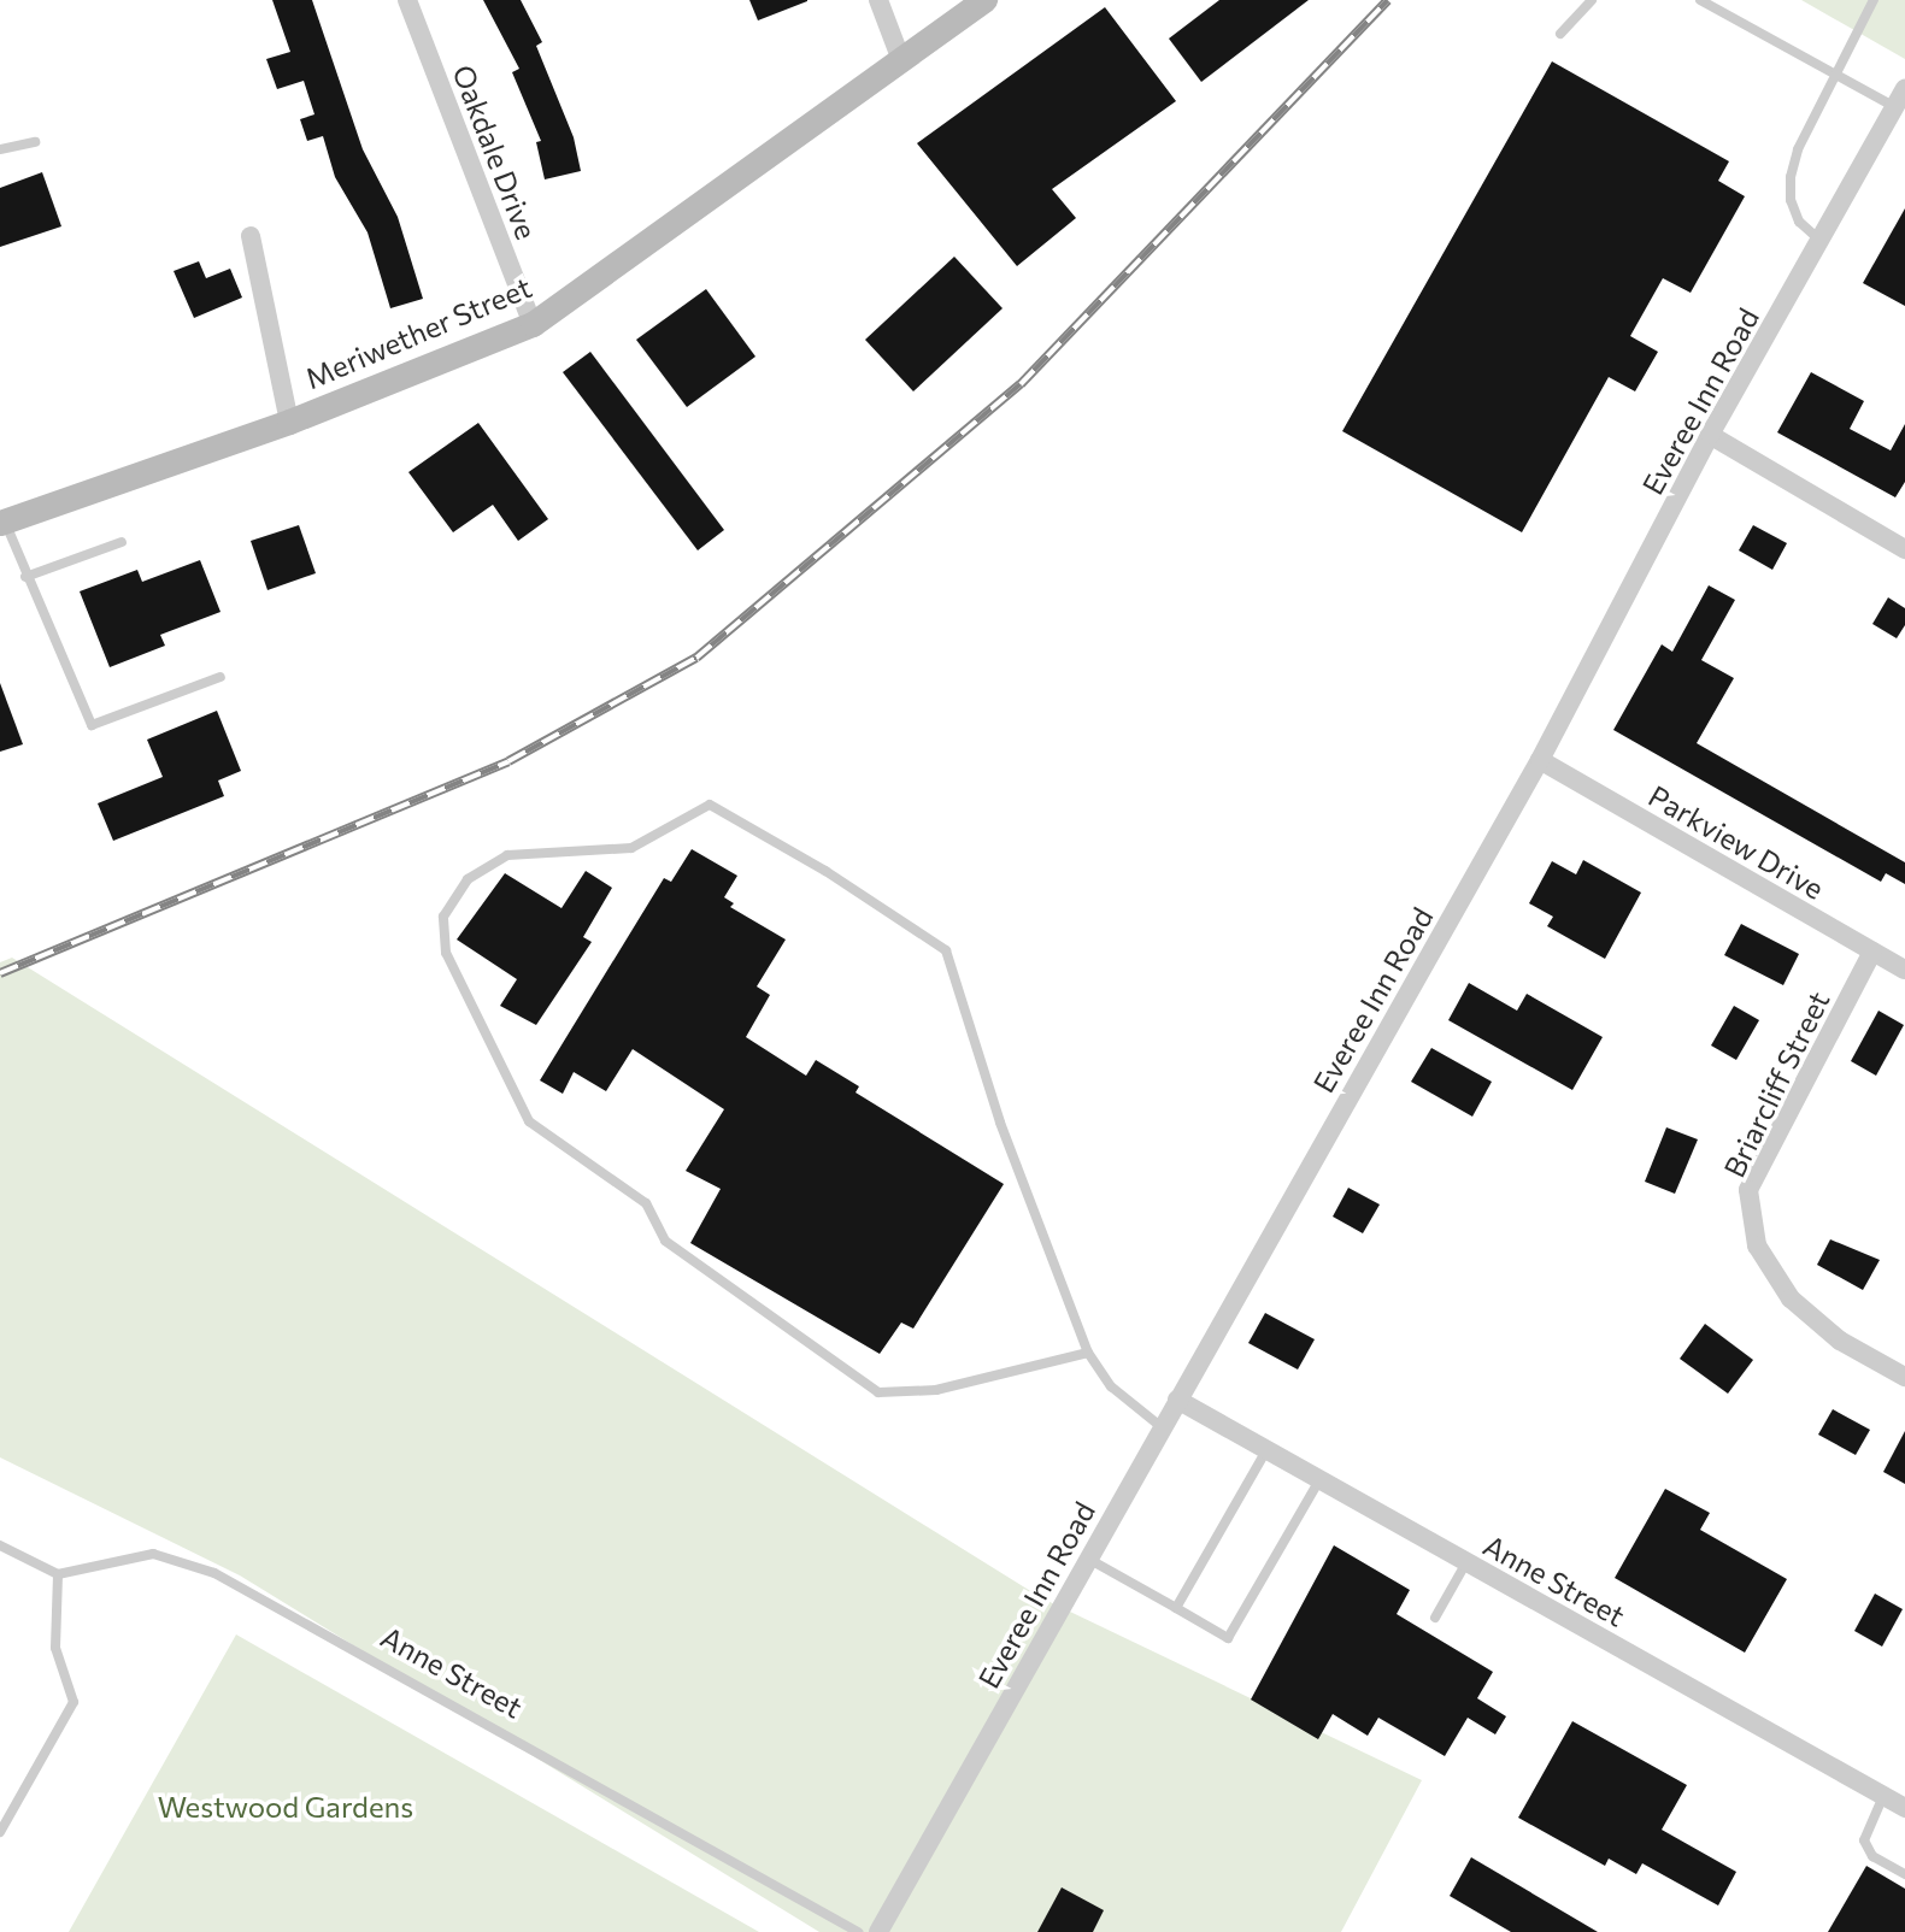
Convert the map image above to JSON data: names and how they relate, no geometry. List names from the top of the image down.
{
  "streets": {
    "street": [
      "Oakdale Drive",
      "Meriwether Street",
      "Everee Inn Road",
      "Parkview Drive",
      "Briarcliff Street",
      "Anne Street"
    ]
  },
  "crossings": [
    ["Oakdale Drive", "Meriwether Street"],
    ["Everee Inn Road", "Parkview Drive"],
    ["Everee Inn Road", "Anne Street"],
    ["Parkview Drive", "Briarcliff Street"]
  ],
  "parks": ["Westwood Gardens"]
}
